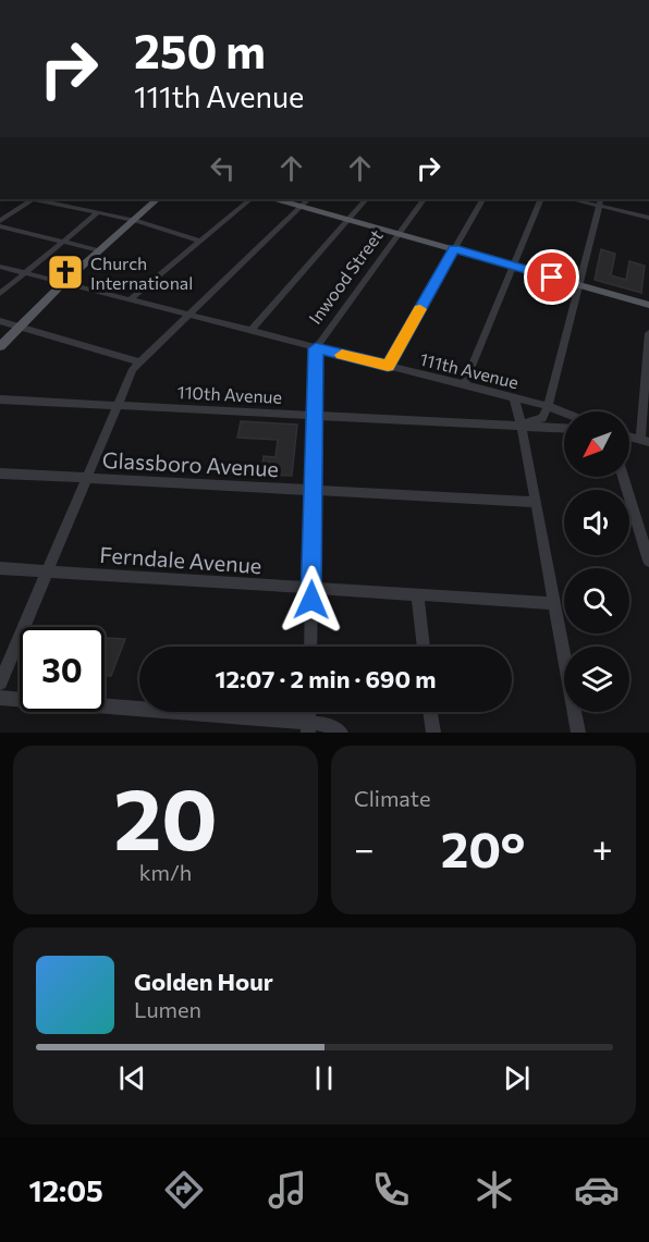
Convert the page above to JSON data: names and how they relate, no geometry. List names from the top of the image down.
{
  "streets": {
    "street": [
      "Inwood Street",
      "111th Avenue",
      "110th Avenue",
      "Glassboro Avenue",
      "Ferndale Avenue"
    ]
  },
  "crossings": [
    ["Inwood Street", "111th Avenue"],
    ["Inwood Street", "110th Avenue"],
    ["Inwood Street", "Glassboro Avenue"],
    ["Inwood Street", "Ferndale Avenue"]
  ],
  "places": {
    "church": ["Church International"]
  },
  "north": "bottom left",
  "page": {
    "turn": ["250 m", "111th Avenue"],
    "limit": "30",
    "trip": "12:07 · 2 min · 690 m",
    "tile": [
      ["20", "km/h"],
      "Climate"
    ],
    "heat": ["−", "20°", "+"],
    "song": ["Golden Hour", "Lumen"],
    "tabs": "12:05"
  }
}
